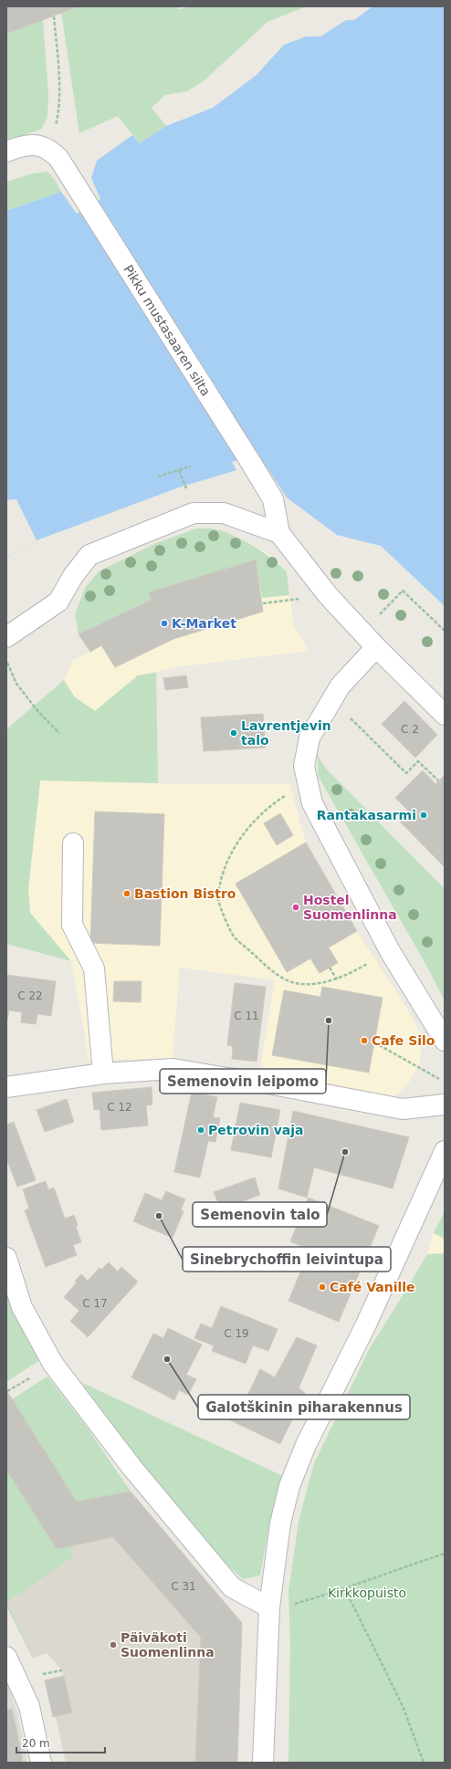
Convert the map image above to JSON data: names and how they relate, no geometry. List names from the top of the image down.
{
  "streets": {
    "lane": ["Pikku mustasaaren silta"]
  },
  "parks": ["Kirkkopuisto"],
  "places": [
    "K-Market",
    "Lavrentjevin talo",
    "Rantakasarmi",
    "Bastion Bistro",
    "Hostel Suomenlinna",
    "Semenovin leipomo",
    "Cafe Silo",
    "Petrovin vaja",
    "Semenovin talo",
    "Sinebrychoffin leivintupa",
    "Café Vanille",
    "Galotškinin piharakennus",
    "Päiväkoti Suomenlinna"
  ],
  "house_numbers": [
    "C 2",
    "C 22",
    "C 11",
    "C 12",
    "C 17",
    "C 19",
    "C 31"
  ],
  "scale_bar": "20 m"
}
